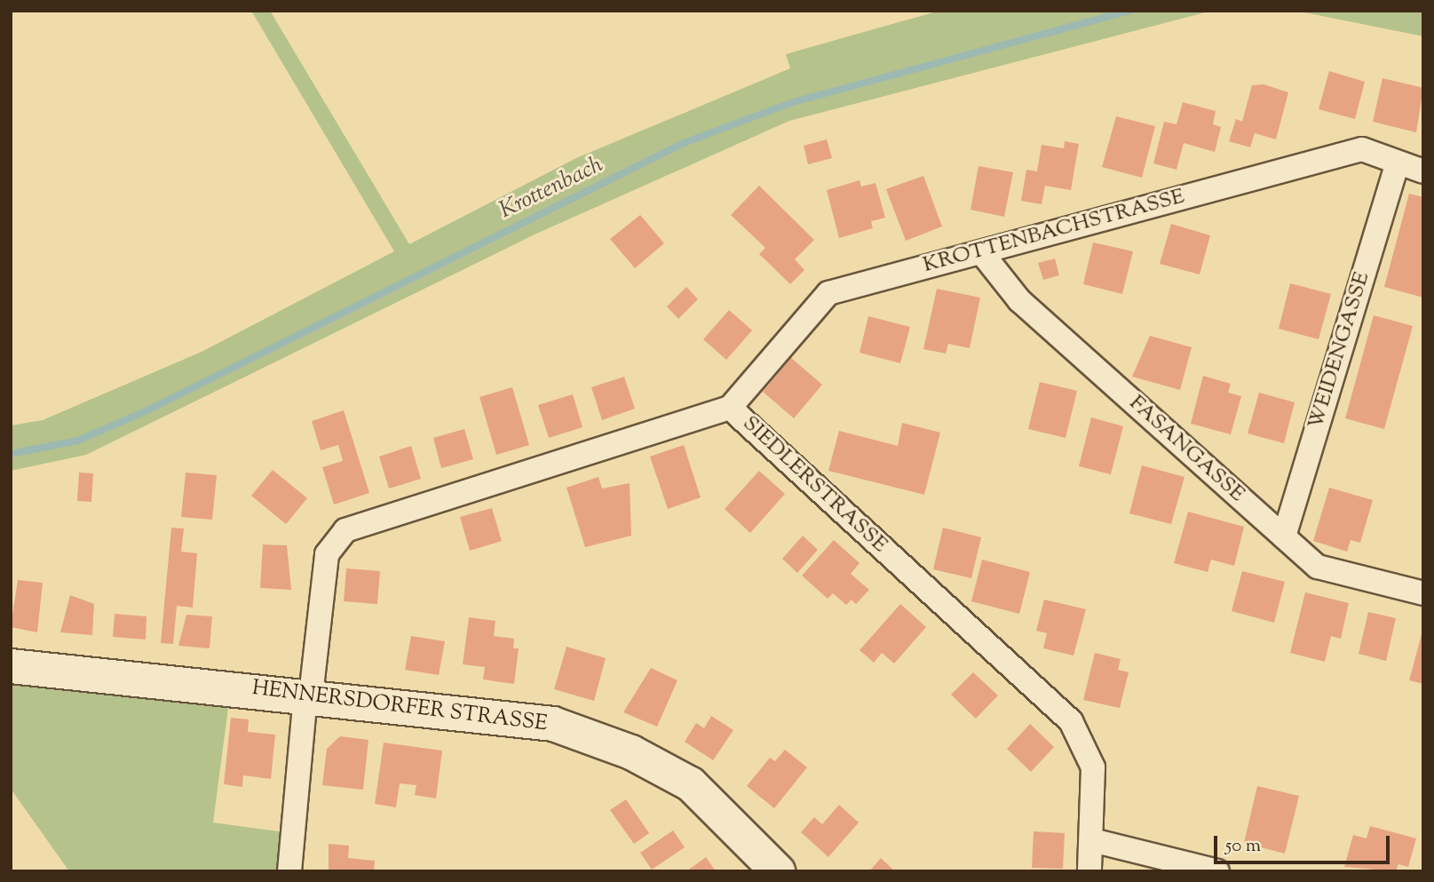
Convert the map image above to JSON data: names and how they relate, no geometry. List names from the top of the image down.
{
  "streets": {
    "street": [
      "KROTTENBACHSTRASSE",
      "WEIDENGASSE",
      "FASANGASSE",
      "SIEDLERSTRASSE",
      "HENNERSDORFER STRASSE"
    ]
  },
  "crossings": [
    ["KROTTENBACHSTRASSE", "WEIDENGASSE"],
    ["KROTTENBACHSTRASSE", "FASANGASSE"],
    ["KROTTENBACHSTRASSE", "SIEDLERSTRASSE"],
    ["WEIDENGASSE", "FASANGASSE"],
    ["SIEDLERSTRASSE", "HENNERSDORFER STRASSE"]
  ],
  "water": ["Krottenbach"],
  "scale_bar": "50 m"
}
